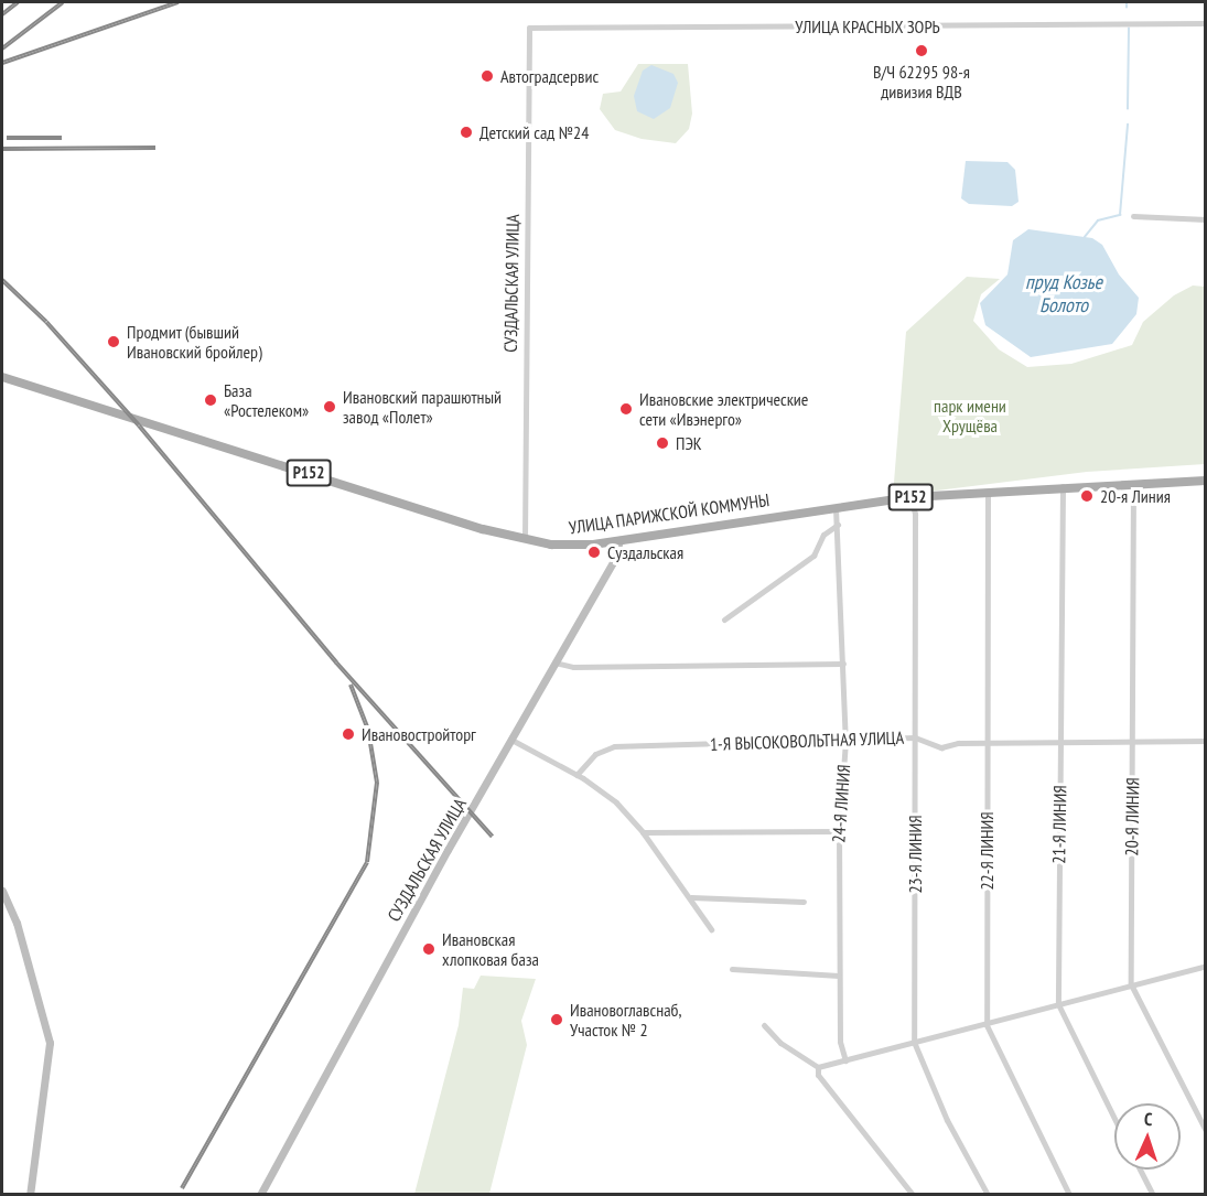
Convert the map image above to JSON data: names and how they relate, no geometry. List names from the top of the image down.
{
  "streets": {
    "main road": ["СУЗДАЛЬСКАЯ УЛИЦА", "Р152", "УЛИЦА ПАРИЖСКОЙ КОММУНЫ"],
    "street": [
      "УЛИЦА КРАСНЫХ ЗОРЬ",
      "1-Я ВЫСОКОВОЛЬТНАЯ УЛИЦА",
      "24-Я ЛИНИЯ",
      "20-Я ЛИНИЯ",
      "21-Я ЛИНИЯ",
      "22-Я ЛИНИЯ",
      "23-Я ЛИНИЯ"
    ]
  },
  "crossings": [
    ["УЛИЦА КРАСНЫХ ЗОРЬ", "СУЗДАЛЬСКАЯ УЛИЦА"],
    ["СУЗДАЛЬСКАЯ УЛИЦА", "УЛИЦА ПАРИЖСКОЙ КОММУНЫ"],
    ["УЛИЦА ПАРИЖСКОЙ КОММУНЫ", "24-Я ЛИНИЯ"],
    ["УЛИЦА ПАРИЖСКОЙ КОММУНЫ", "20-Я ЛИНИЯ"],
    ["УЛИЦА ПАРИЖСКОЙ КОММУНЫ", "21-Я ЛИНИЯ"],
    ["УЛИЦА ПАРИЖСКОЙ КОММУНЫ", "22-Я ЛИНИЯ"],
    ["УЛИЦА ПАРИЖСКОЙ КОММУНЫ", "23-Я ЛИНИЯ"],
    ["1-Я ВЫСОКОВОЛЬТНАЯ УЛИЦА", "24-Я ЛИНИЯ"],
    ["1-Я ВЫСОКОВОЛЬТНАЯ УЛИЦА", "20-Я ЛИНИЯ"],
    ["1-Я ВЫСОКОВОЛЬТНАЯ УЛИЦА", "21-Я ЛИНИЯ"],
    ["1-Я ВЫСОКОВОЛЬТНАЯ УЛИЦА", "22-Я ЛИНИЯ"],
    ["1-Я ВЫСОКОВОЛЬТНАЯ УЛИЦА", "23-Я ЛИНИЯ"]
  ],
  "water": ["пруд Козье Болото"],
  "parks": ["парк имени Хрущёва"],
  "places": [
    "В/Ч 62295 98-я дивизия ВДВ",
    "Автоградсервис",
    "Детский сад №24",
    "Продмит (бывший Ивановский бройлер)",
    "База «Ростелеком»",
    "Ивановский парашютный завод «Полет»",
    "Ивановские электрические сети «Ивэнерго»",
    "ПЭК",
    "20-я Линия",
    "Суздальская",
    "Ивановостройторг",
    "Ивановская хлопковая база",
    "Ивановоглавснаб, Участок № 2"
  ],
  "north": "top"
}
